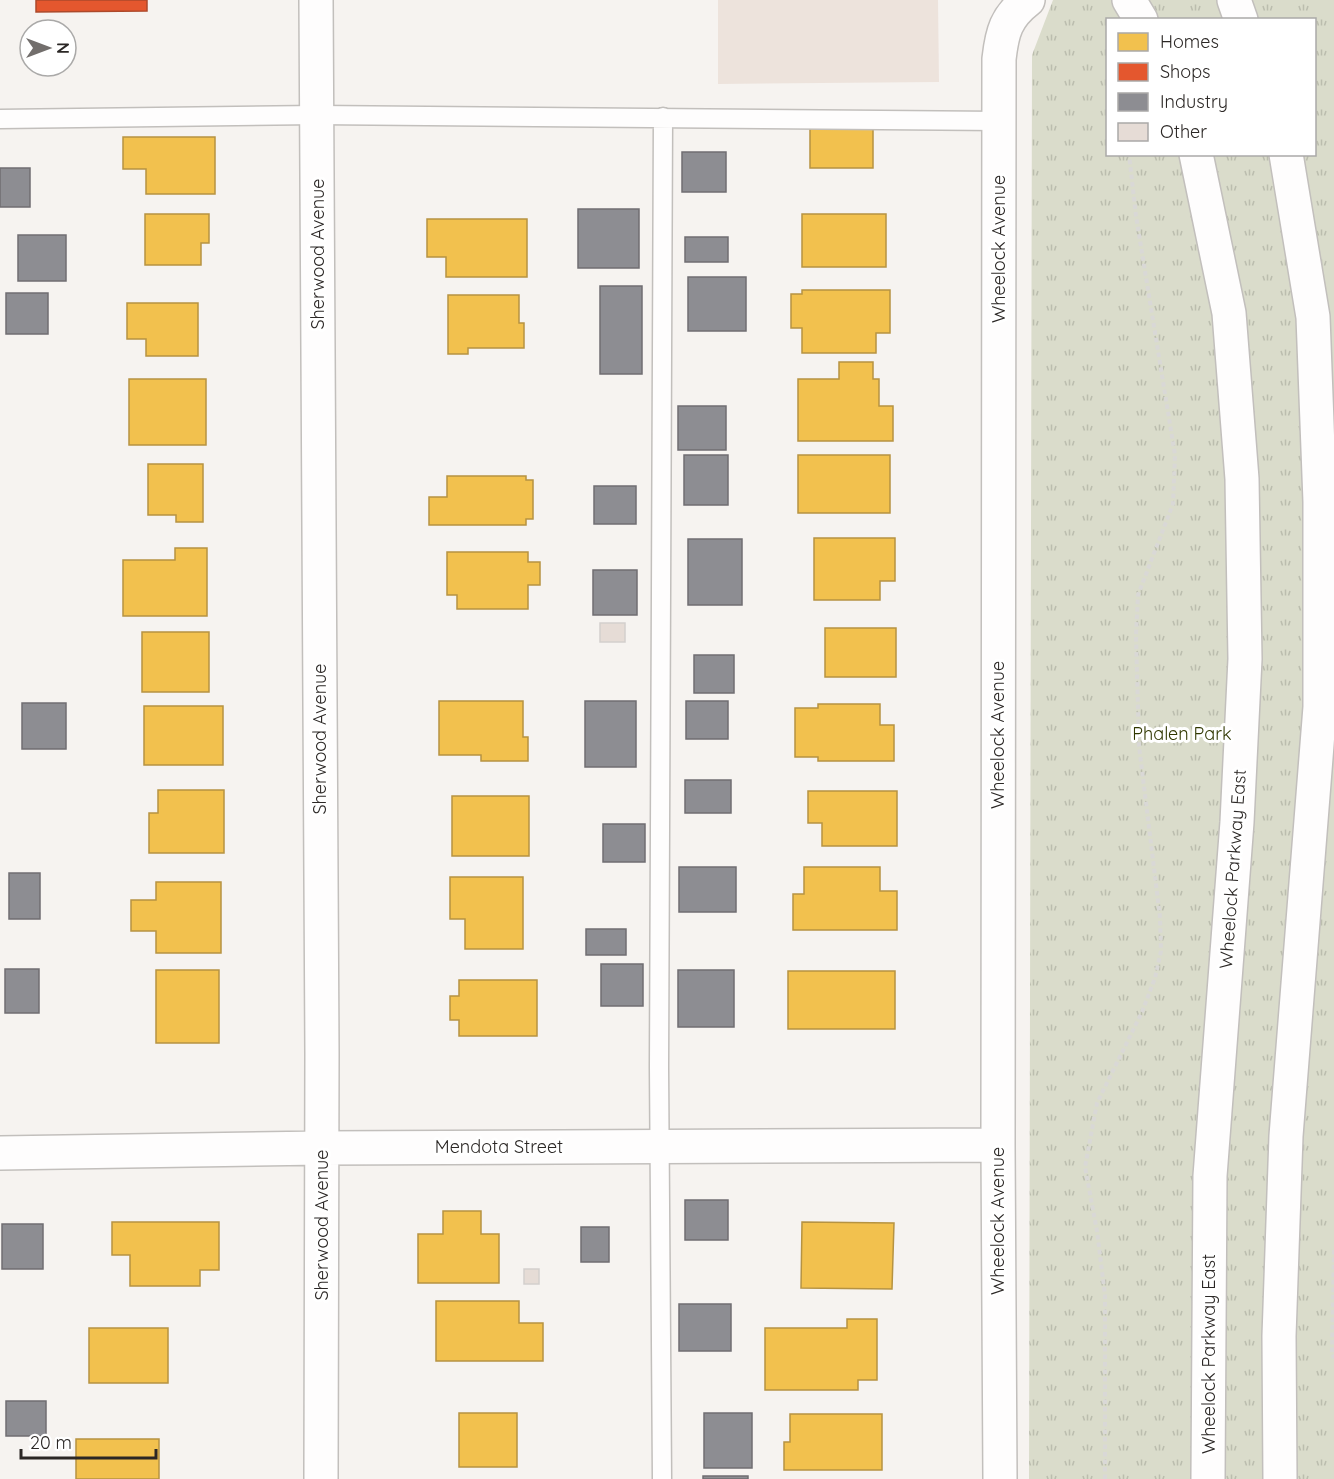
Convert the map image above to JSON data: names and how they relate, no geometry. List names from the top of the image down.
{
  "streets": {
    "street": [
      "Wheelock Avenue",
      "Sherwood Avenue",
      "Wheelock Parkway East",
      "Mendota Street"
    ]
  },
  "crossings": [
    ["Wheelock Avenue", "Mendota Street"],
    ["Sherwood Avenue", "Mendota Street"]
  ],
  "parks": ["Phalen Park"],
  "legend": [
    "Homes",
    "Shops",
    "Industry",
    "Other"
  ],
  "scale_bar": "20 m",
  "north": "right"
}
